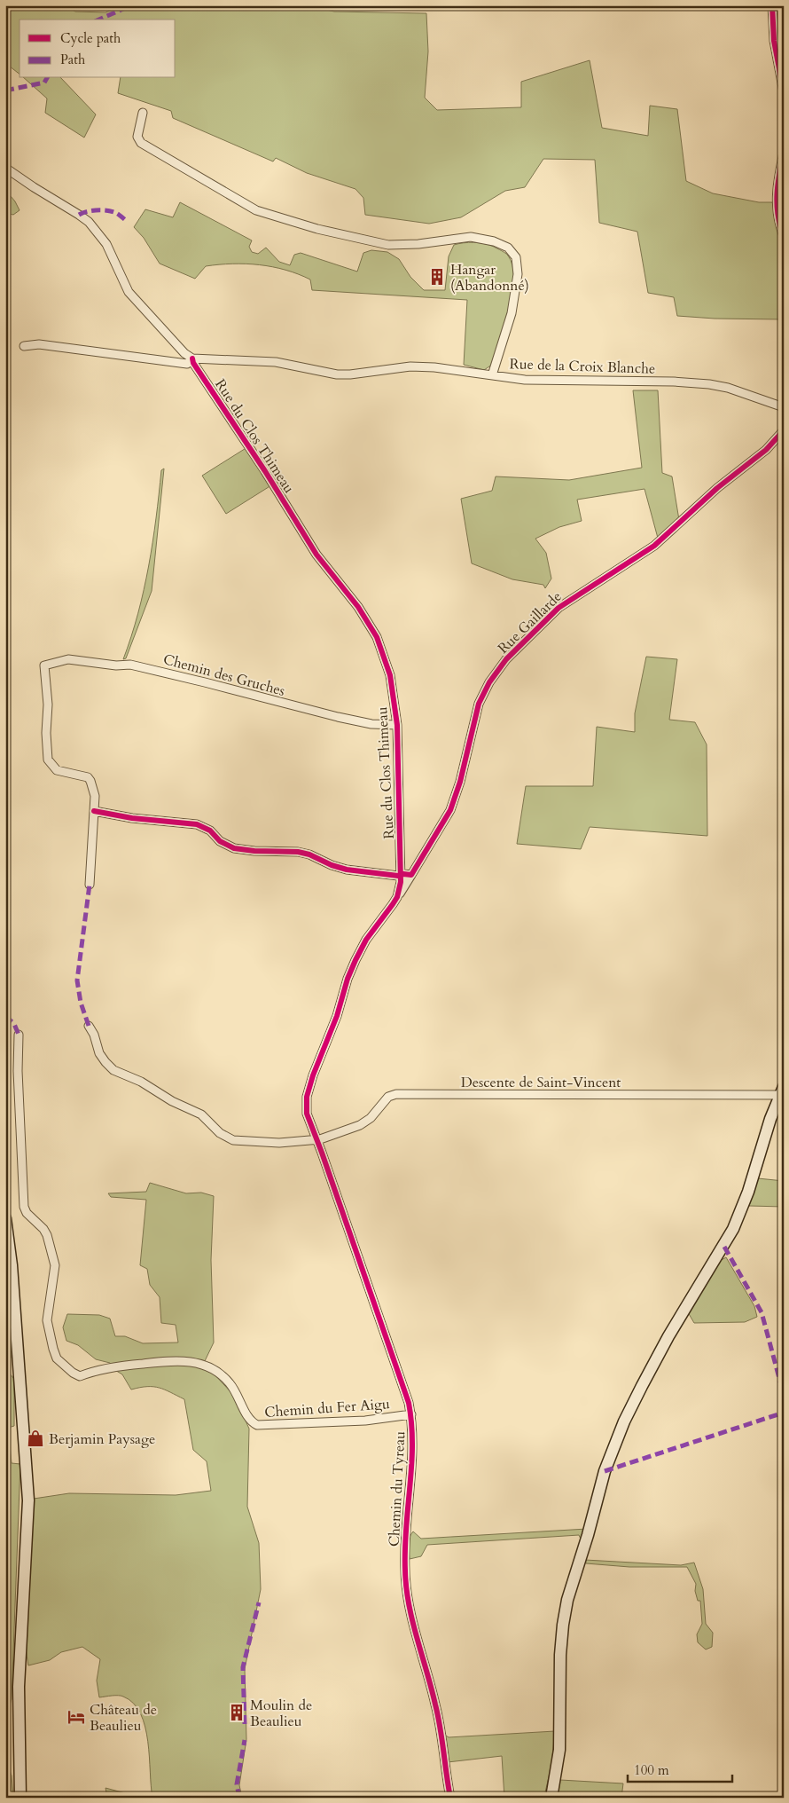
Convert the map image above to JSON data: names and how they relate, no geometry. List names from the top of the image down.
{
  "streets": {
    "street": [
      "Rue de la Croix Blanche",
      "Rue du Clos Thimeau",
      "Rue Gaillarde",
      "Chemin des Gruches",
      "Descente de Saint-Vincent",
      "Chemin du Fer Aigu",
      "Chemin du Tyreau"
    ]
  },
  "crossings": [
    ["Rue de la Croix Blanche", "Rue du Clos Thimeau"],
    ["Rue du Clos Thimeau", "Rue Gaillarde"],
    ["Rue du Clos Thimeau", "Chemin des Gruches"],
    ["Rue du Clos Thimeau", "Descente de Saint-Vincent"],
    ["Rue du Clos Thimeau", "Chemin du Tyreau"],
    ["Descente de Saint-Vincent", "Chemin du Tyreau"],
    ["Chemin du Fer Aigu", "Chemin du Tyreau"]
  ],
  "places": {
    "building": ["Hangar (Abandonné)", "Moulin de Beaulieu"],
    "shop": ["Berjamin Paysage"],
    "hotel": ["Château de Beaulieu"]
  },
  "legend": ["Cycle path", "Path"],
  "scale_bar": "100 m"
}
